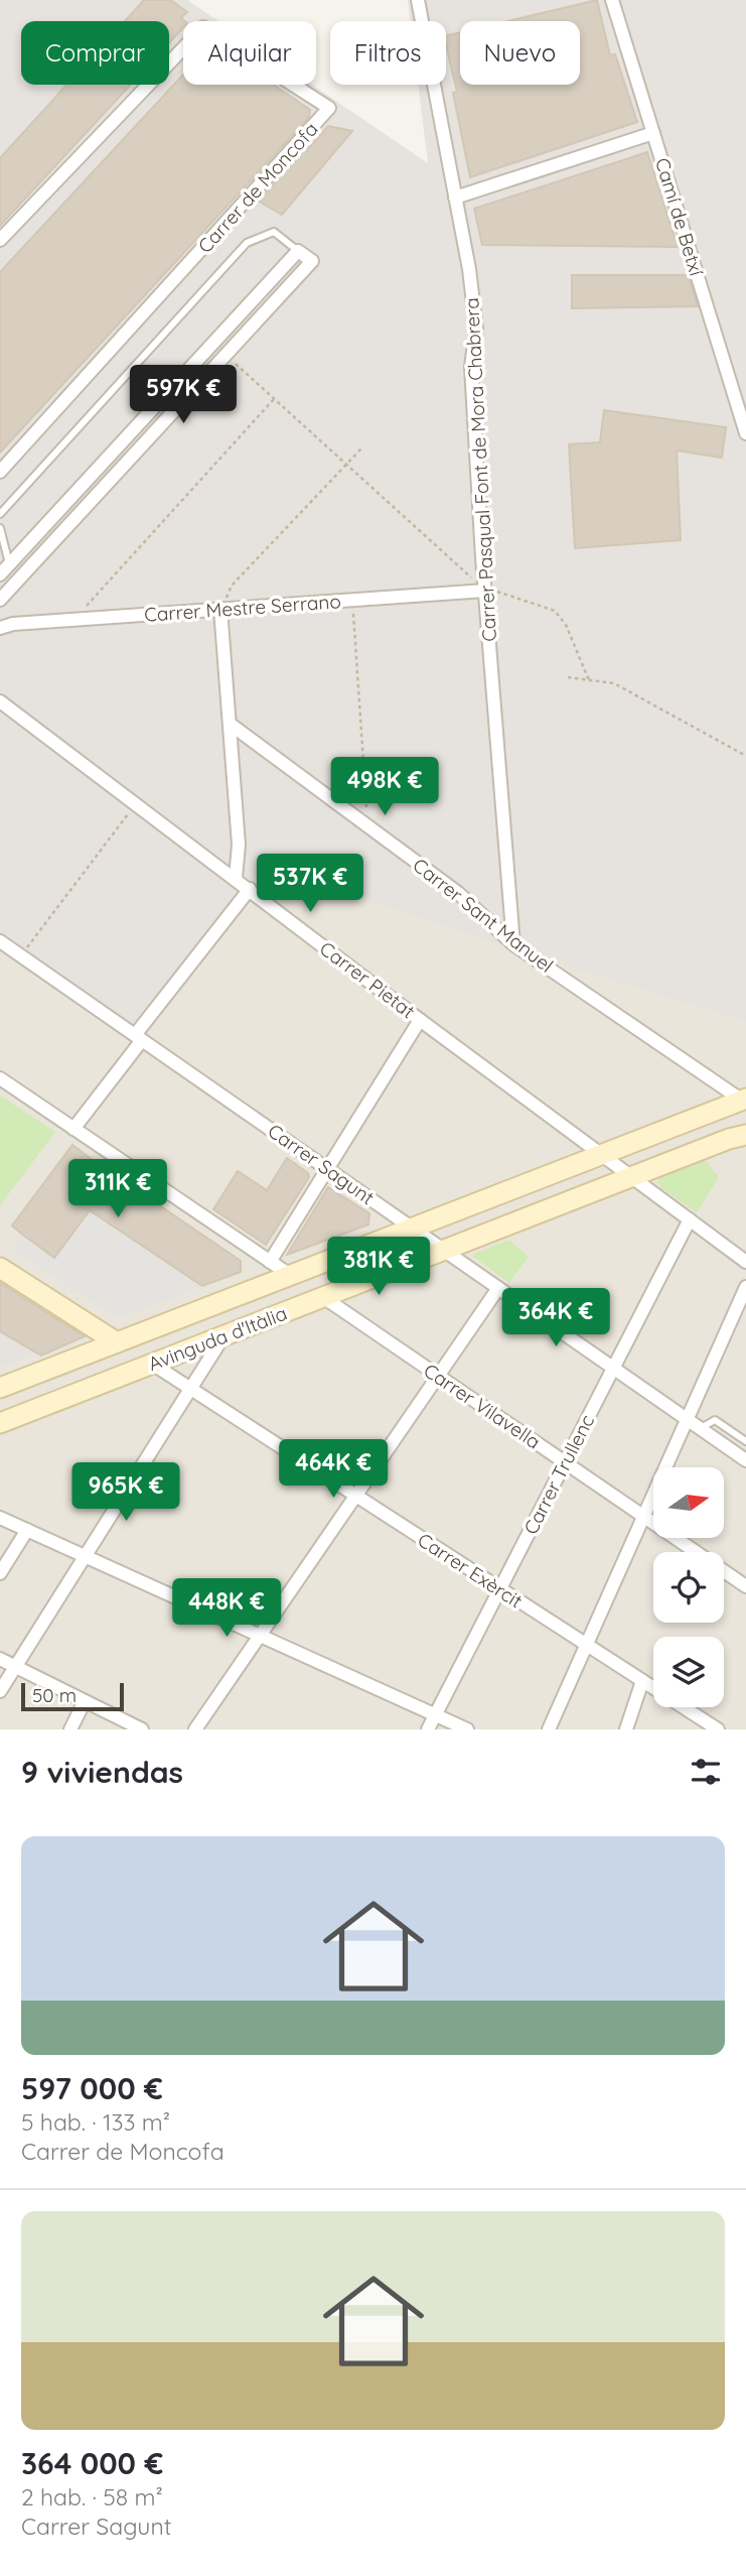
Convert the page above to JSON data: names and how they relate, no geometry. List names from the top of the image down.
{
  "streets": {
    "main road": ["Avinguda d'Itàlia"],
    "street": [
      "Carrer de Moncofa",
      "Camí de Betxí",
      "Carrer Pasqual Font de Mora Chabrera",
      "Carrer Mestre Serrano",
      "Carrer Sant Manuel",
      "Carrer Pietat",
      "Carrer Sagunt",
      "Carrer Vilavella",
      "Carrer Trullenc",
      "Carrer Exèrcit"
    ]
  },
  "crossings": [
    ["Carrer Pasqual Font de Mora Chabrera", "Carrer Mestre Serrano"],
    ["Carrer Pasqual Font de Mora Chabrera", "Carrer Sant Manuel"],
    ["Carrer Sant Manuel", "Avinguda d'Itàlia"],
    ["Carrer Pietat", "Avinguda d'Itàlia"],
    ["Carrer Sagunt", "Avinguda d'Itàlia"],
    ["Carrer Sagunt", "Carrer Trullenc"],
    ["Avinguda d'Itàlia", "Carrer Vilavella"],
    ["Avinguda d'Itàlia", "Carrer Exèrcit"],
    ["Carrer Vilavella", "Carrer Trullenc"],
    ["Carrer Trullenc", "Carrer Exèrcit"]
  ],
  "scale_bar": "50 m",
  "north": "right",
  "page": {
    "chip": [
      "Comprar",
      "Alquilar",
      "Filtros",
      "Nuevo"
    ],
    "price": [
      "597K €",
      "498K €",
      "537K €",
      "311K €",
      "381K €",
      "364K €",
      "464K €",
      "965K €",
      "448K €"
    ],
    "scale": "50 m",
    "heading": "9 viviendas",
    "list": [
      {
        "name": "597 000 €",
        "note": "5 hab. · 133 m² · Carrer de Moncofa"
      },
      {
        "name": "364 000 €",
        "note": "2 hab. · 58 m² · Carrer Sagunt"
      }
    ]
  }
}
